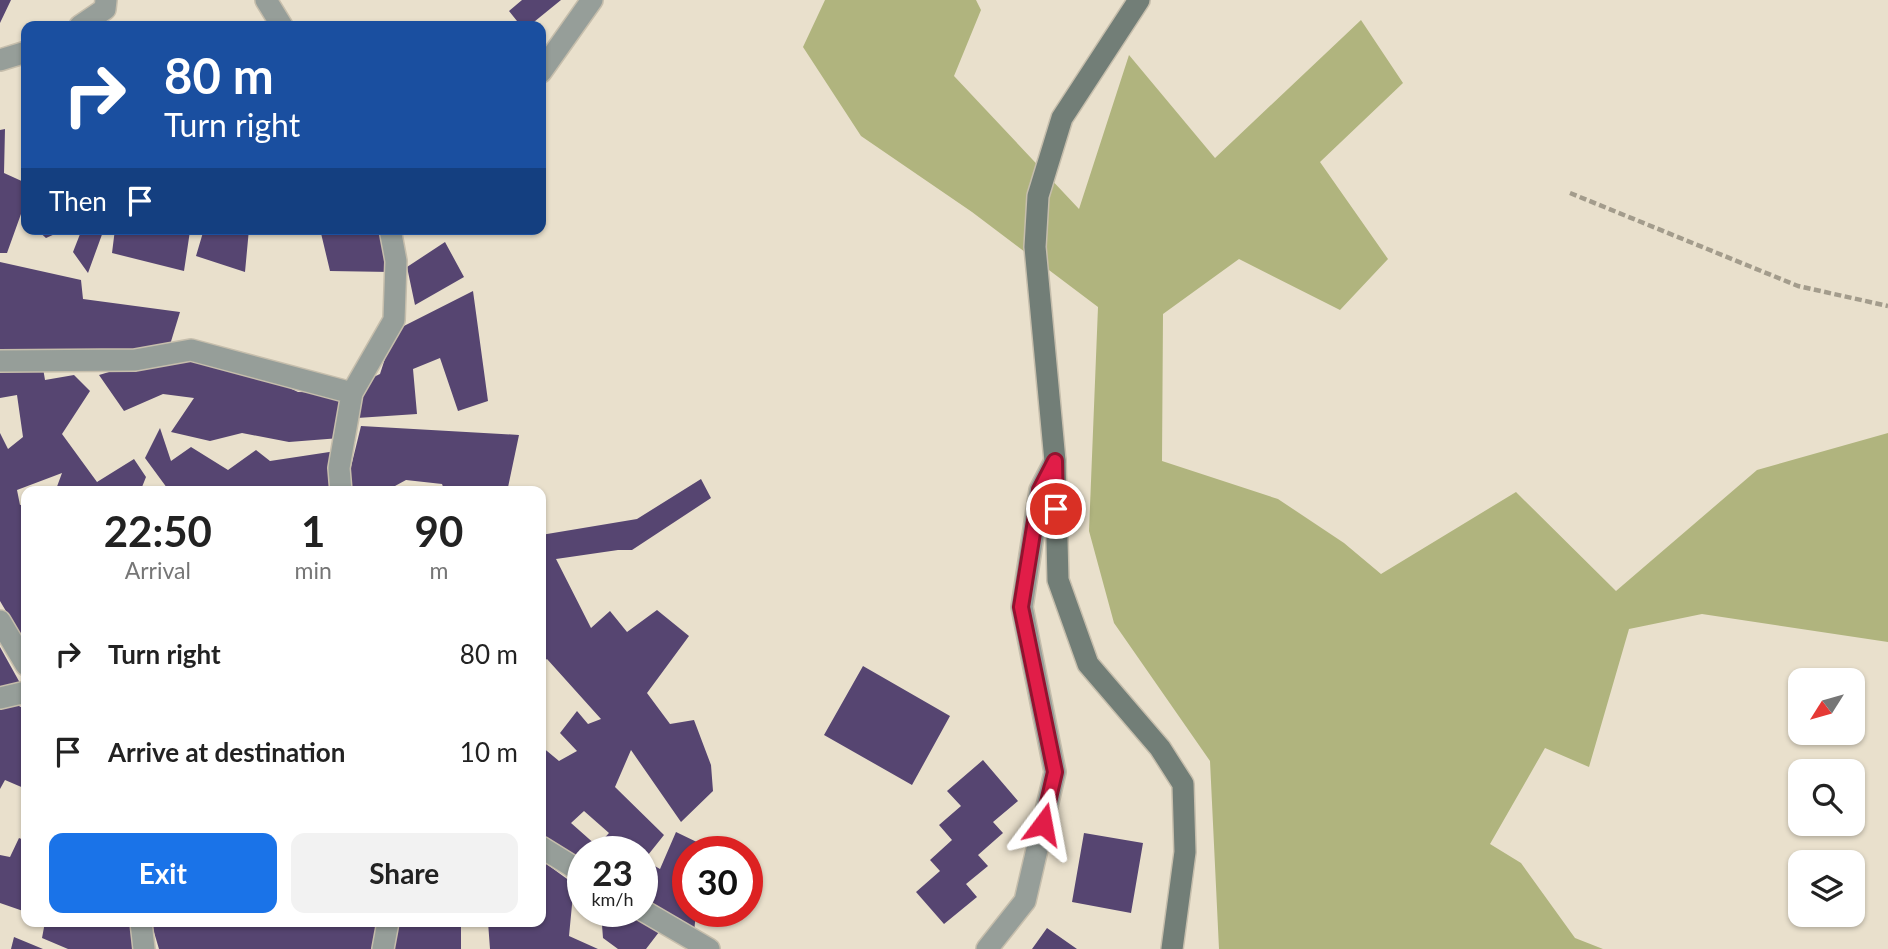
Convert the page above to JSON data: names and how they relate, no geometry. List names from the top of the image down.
{
  "north": "bottom left",
  "page": {
    "turn": ["80 m", "Turn right"],
    "then": "Then",
    "eta": [
      "22:50",
      "Arrival",
      "1",
      "min",
      "90",
      "m"
    ],
    "list": [
      {
        "name": "Turn right",
        "value": "80 m"
      },
      {
        "name": "Arrive at destination",
        "value": "10 m"
      }
    ],
    "buttons": ["Exit", "Share"],
    "speed": "23 km/h",
    "limit": "30"
  }
}
